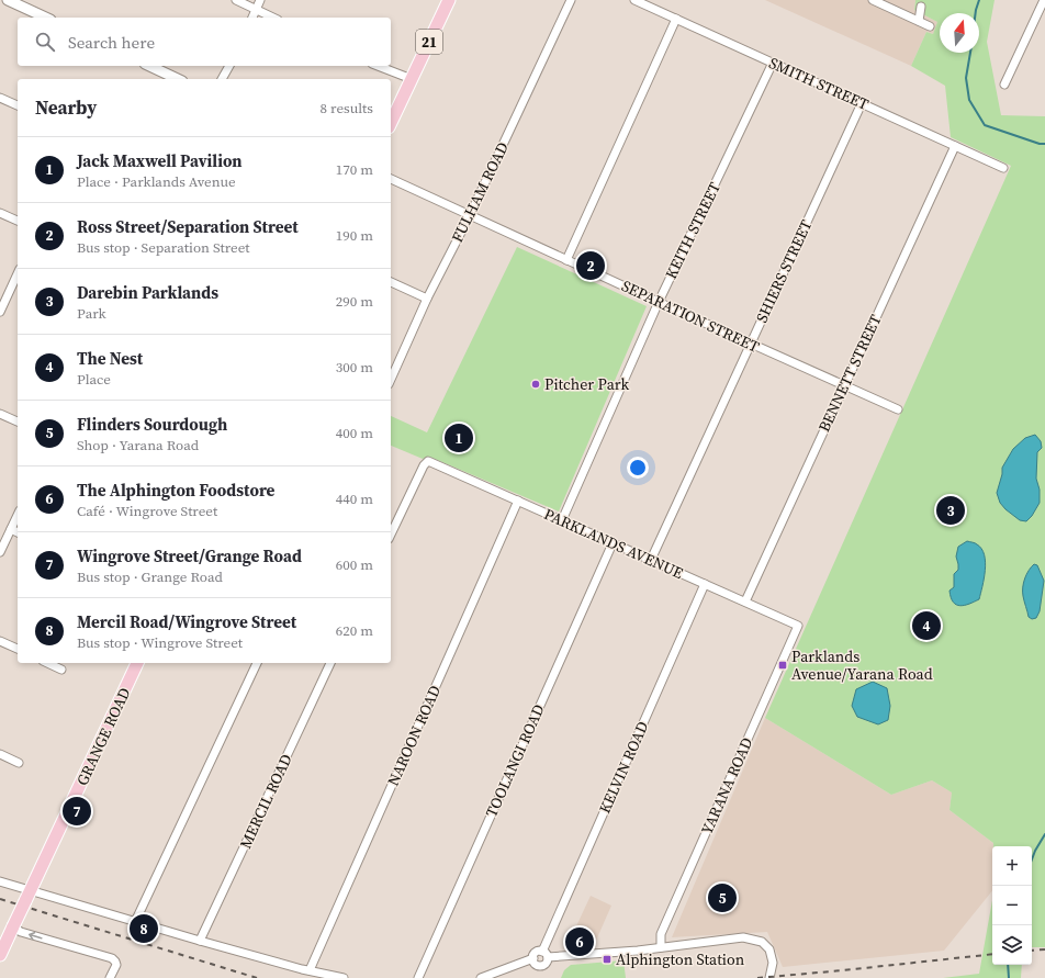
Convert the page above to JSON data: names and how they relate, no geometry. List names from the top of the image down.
{
  "streets": {
    "main road": ["21", "GRANGE ROAD"],
    "street": [
      "SMITH STREET",
      "FULHAM ROAD",
      "KEITH STREET",
      "SHIERS STREET",
      "SEPARATION STREET",
      "BENNETT STREET",
      "PARKLANDS AVENUE",
      "NAROON ROAD",
      "TOOLANGI ROAD",
      "KELVIN ROAD",
      "YARANA ROAD",
      "MERCIL ROAD"
    ]
  },
  "crossings": [
    ["SMITH STREET", "KEITH STREET"],
    ["SMITH STREET", "SHIERS STREET"],
    ["SMITH STREET", "BENNETT STREET"],
    ["FULHAM ROAD", "SEPARATION STREET"],
    ["KEITH STREET", "SEPARATION STREET"],
    ["KEITH STREET", "PARKLANDS AVENUE"],
    ["SHIERS STREET", "SEPARATION STREET"],
    ["SHIERS STREET", "PARKLANDS AVENUE"],
    ["SEPARATION STREET", "BENNETT STREET"],
    ["BENNETT STREET", "PARKLANDS AVENUE"],
    ["PARKLANDS AVENUE", "NAROON ROAD"],
    ["PARKLANDS AVENUE", "TOOLANGI ROAD"],
    ["PARKLANDS AVENUE", "KELVIN ROAD"],
    ["PARKLANDS AVENUE", "YARANA ROAD"]
  ],
  "places": {
    "other": ["Pitcher Park"],
    "transit": ["Parklands Avenue/Yarana Road", "Alphington Station"]
  },
  "north": "top",
  "page": {
    "search": "Search here",
    "heading": ["Nearby", "8 results"],
    "list": [
      {
        "mark": "1",
        "name": "Jack Maxwell Pavilion",
        "note": "Place · Parklands Avenue",
        "value": "170 m"
      },
      {
        "mark": "2",
        "name": "Ross Street/Separation Street",
        "note": "Bus stop · Separation Street",
        "value": "190 m"
      },
      {
        "mark": "3",
        "name": "Darebin Parklands",
        "note": "Park",
        "value": "290 m"
      },
      {
        "mark": "4",
        "name": "The Nest",
        "note": "Place",
        "value": "300 m"
      },
      {
        "mark": "5",
        "name": "Flinders Sourdough",
        "note": "Shop · Yarana Road",
        "value": "400 m"
      },
      {
        "mark": "6",
        "name": "The Alphington Foodstore",
        "note": "Café · Wingrove Street",
        "value": "440 m"
      },
      {
        "mark": "7",
        "name": "Wingrove Street/Grange Road",
        "note": "Bus stop · Grange Road",
        "value": "600 m"
      },
      {
        "mark": "8",
        "name": "Mercil Road/Wingrove Street",
        "note": "Bus stop · Wingrove Street",
        "value": "620 m"
      }
    ],
    "pins": [
      "2",
      "1",
      "3",
      "4",
      "7",
      "5",
      "8",
      "6"
    ],
    "map_buttons": ["+", "−"]
  }
}
